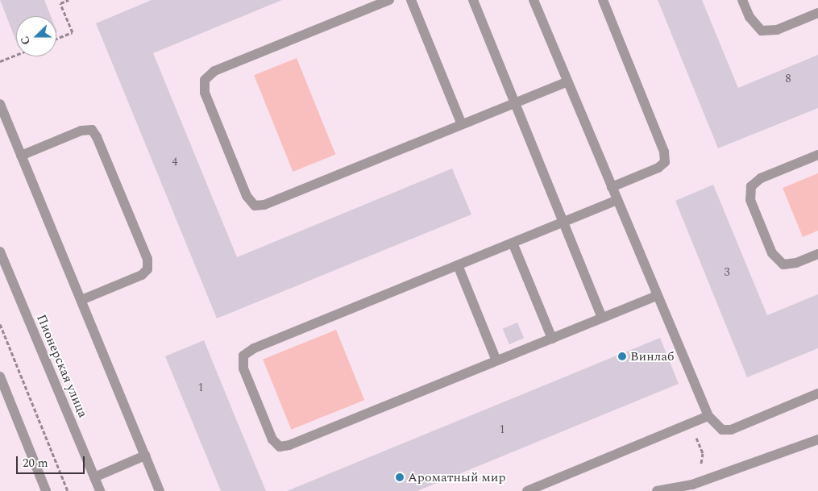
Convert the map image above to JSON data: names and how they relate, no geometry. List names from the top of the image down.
{
  "streets": {
    "street": ["Пионерская улица"]
  },
  "places": ["Винлаб", "Ароматный мир"],
  "house_numbers": [
    "8",
    "4",
    "3",
    "1",
    "1"
  ],
  "scale_bar": "20 m",
  "north": "left"
}
